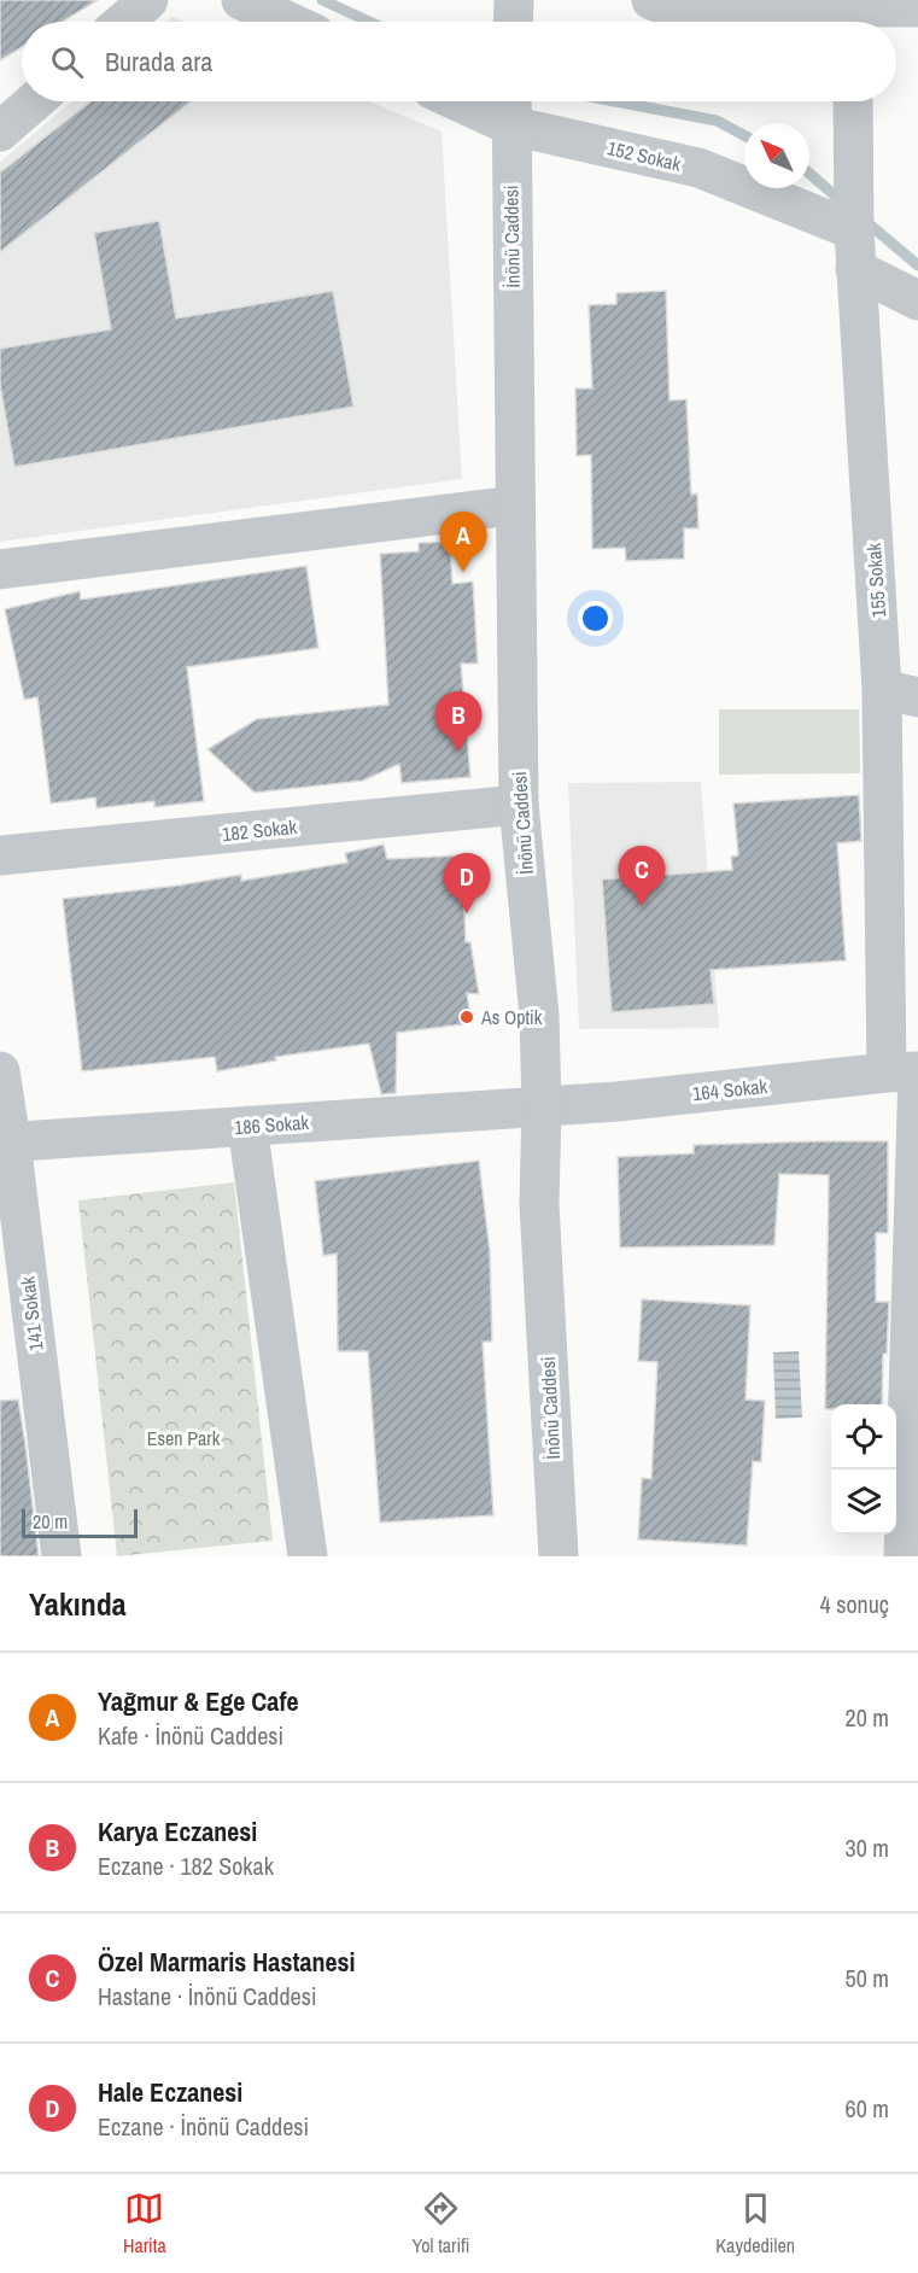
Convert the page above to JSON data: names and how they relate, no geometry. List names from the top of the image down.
{
  "streets": {
    "street": [
      "152 Sokak",
      "İnönü Caddesi",
      "155 Sokak",
      "182 Sokak",
      "164 Sokak",
      "186 Sokak",
      "141 Sokak"
    ]
  },
  "crossings": [
    ["152 Sokak", "İnönü Caddesi"],
    ["152 Sokak", "155 Sokak"],
    ["İnönü Caddesi", "182 Sokak"],
    ["İnönü Caddesi", "164 Sokak"],
    ["İnönü Caddesi", "186 Sokak"],
    ["155 Sokak", "164 Sokak"],
    ["164 Sokak", "186 Sokak"],
    ["186 Sokak", "141 Sokak"]
  ],
  "parks": ["Esen Park"],
  "places": ["As Optik"],
  "scale_bar": "20 m",
  "north": "top left",
  "page": {
    "search": "Burada ara",
    "pins": [
      "A",
      "B",
      "C",
      "D"
    ],
    "scale": "20 m",
    "heading": ["Yakında", "4 sonuç"],
    "list": [
      {
        "mark": "A",
        "name": "Yağmur & Ege Cafe",
        "note": "Kafe · İnönü Caddesi",
        "value": "20 m"
      },
      {
        "mark": "B",
        "name": "Karya Eczanesi",
        "note": "Eczane · 182 Sokak",
        "value": "30 m"
      },
      {
        "mark": "C",
        "name": "Özel Marmaris Hastanesi",
        "note": "Hastane · İnönü Caddesi",
        "value": "50 m"
      },
      {
        "mark": "D",
        "name": "Hale Eczanesi",
        "note": "Eczane · İnönü Caddesi",
        "value": "60 m"
      }
    ],
    "nav": ["Harita", "Yol tarifi", "Kaydedilen"]
  }
}
